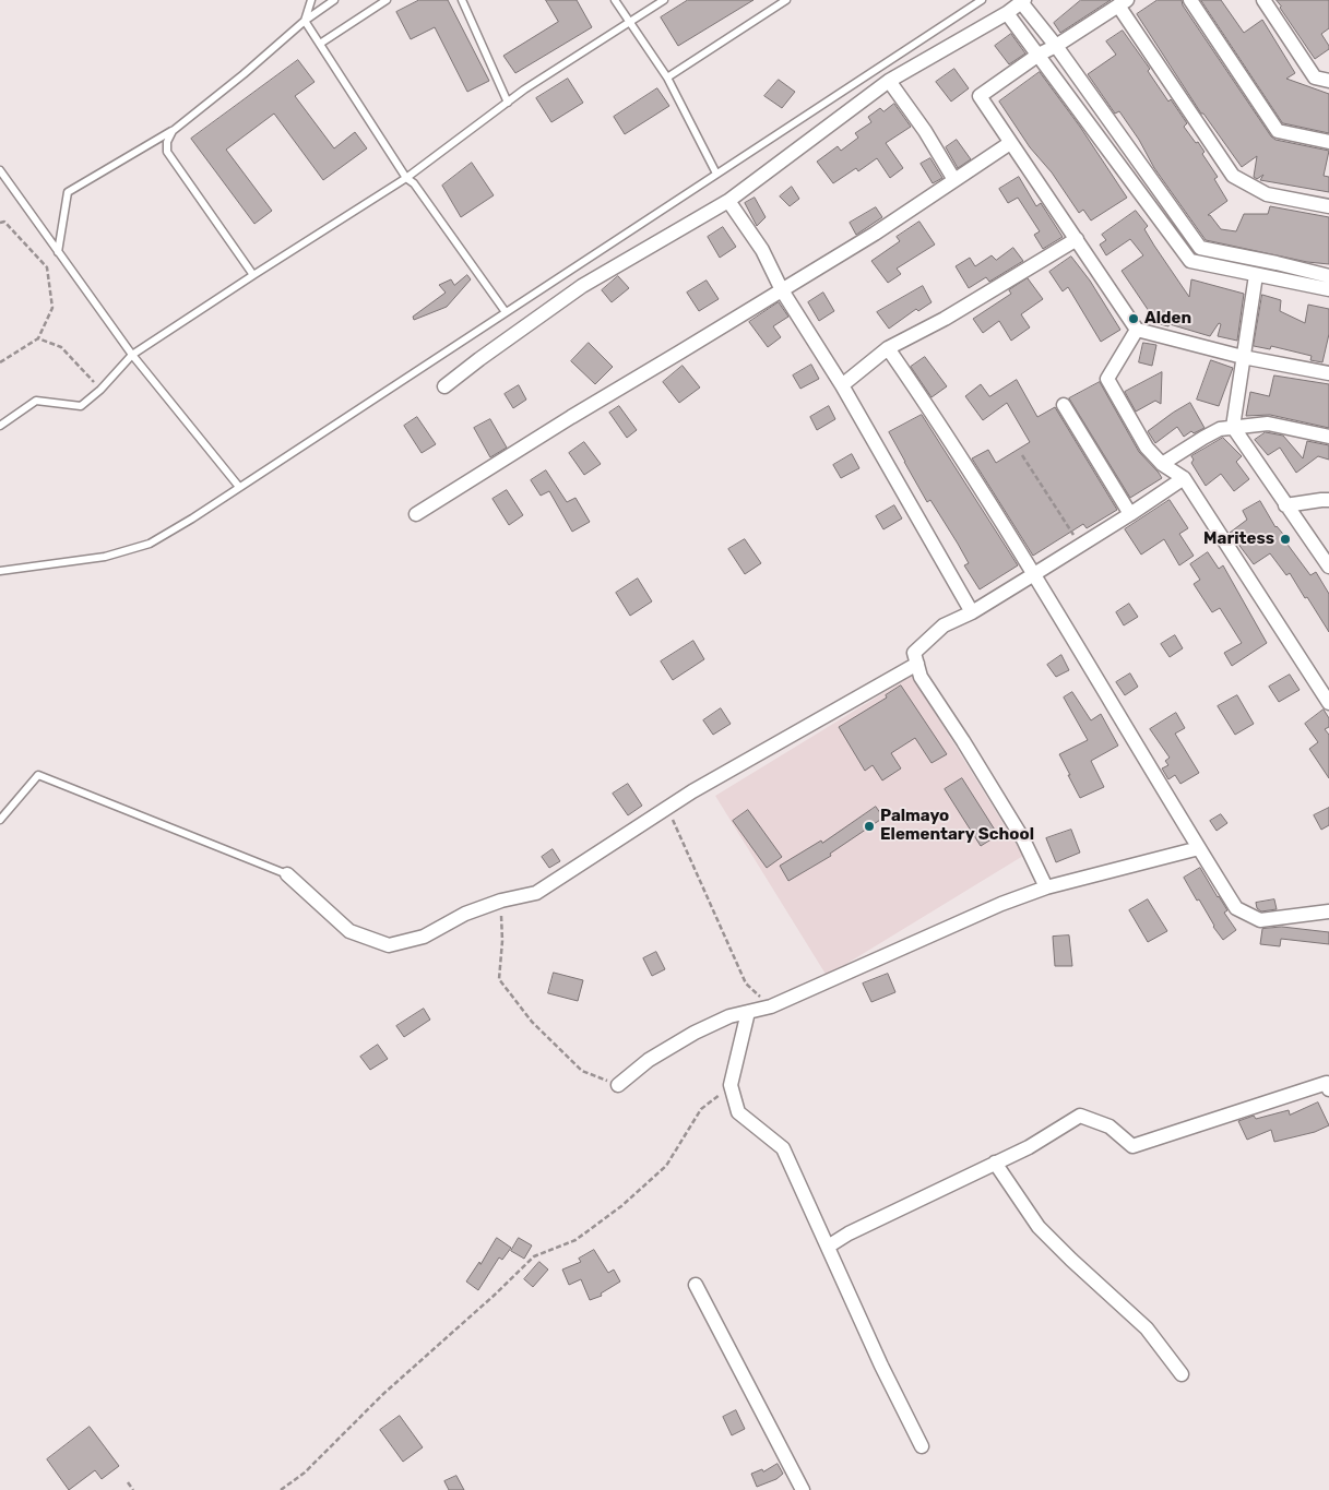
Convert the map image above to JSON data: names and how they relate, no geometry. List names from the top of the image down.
{
  "places": ["Alden", "Maritess", "Palmayo Elementary School"]
}
